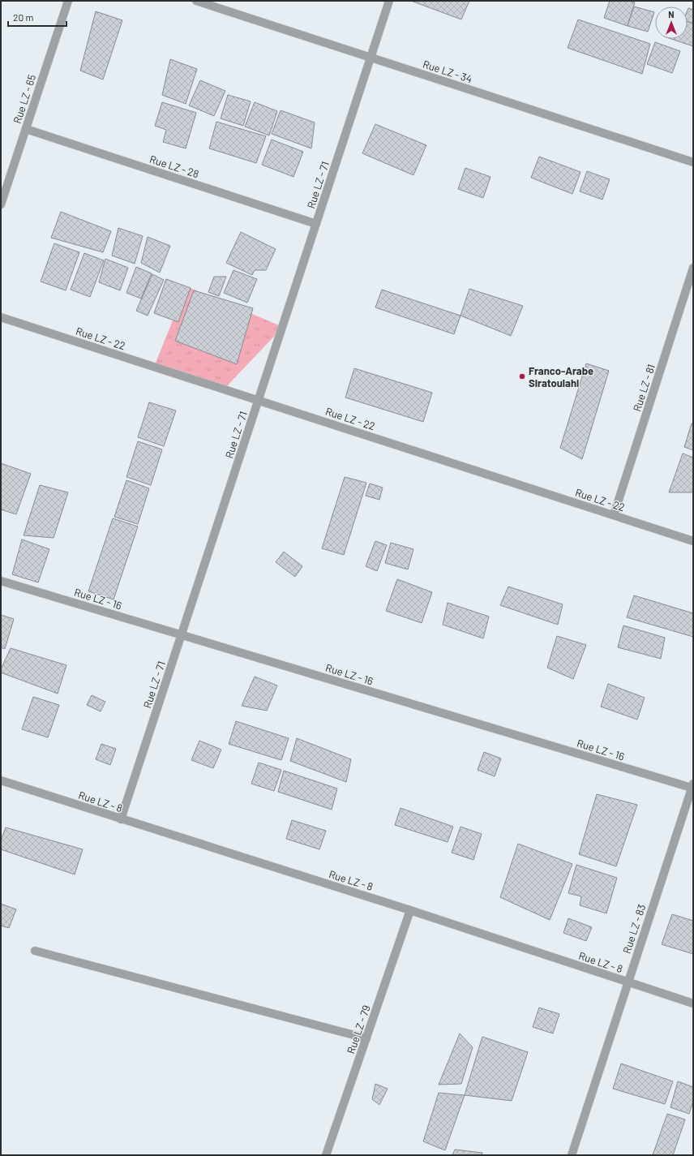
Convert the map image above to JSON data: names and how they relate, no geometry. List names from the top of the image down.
{
  "streets": {
    "street": [
      "Rue LZ - 34",
      "Rue LZ - 65",
      "Rue LZ - 28",
      "Rue LZ - 71",
      "Rue LZ - 22",
      "Rue LZ - 81",
      "Rue LZ - 16",
      "Rue LZ - 8",
      "Rue LZ - 83",
      "Rue LZ - 79"
    ]
  },
  "crossings": [
    ["Rue LZ - 34", "Rue LZ - 71"],
    ["Rue LZ - 65", "Rue LZ - 28"],
    ["Rue LZ - 28", "Rue LZ - 71"],
    ["Rue LZ - 71", "Rue LZ - 22"],
    ["Rue LZ - 71", "Rue LZ - 16"],
    ["Rue LZ - 71", "Rue LZ - 8"],
    ["Rue LZ - 22", "Rue LZ - 81"],
    ["Rue LZ - 16", "Rue LZ - 83"],
    ["Rue LZ - 8", "Rue LZ - 83"],
    ["Rue LZ - 8", "Rue LZ - 79"]
  ],
  "places": ["Franco-Arabe Siratoulahi"],
  "scale_bar": "20 m",
  "north": "top"
}
